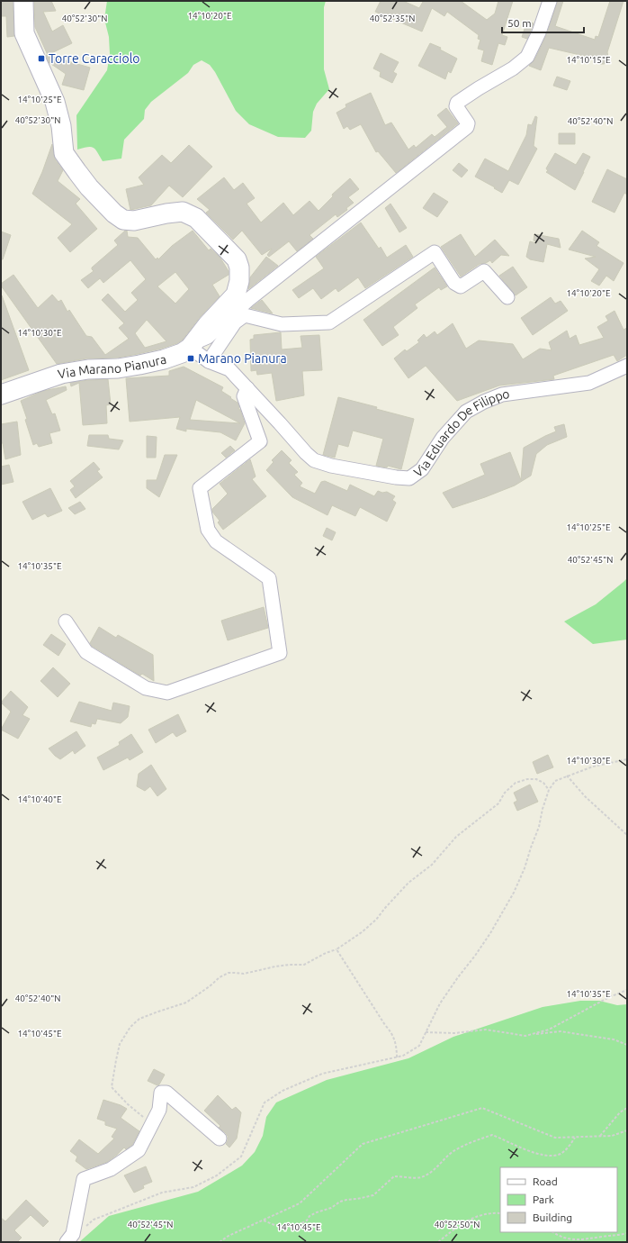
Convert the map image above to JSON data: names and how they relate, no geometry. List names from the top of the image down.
{
  "streets": {
    "street": ["Via Marano Pianura", "Via Eduardo De Filippo"]
  },
  "crossings": [
    ["Via Marano Pianura", "Via Eduardo De Filippo"]
  ],
  "places": {
    "transit": ["Torre Caracciolo", "Marano Pianura"]
  },
  "legend": ["Road", "Park", "Building"],
  "scale_bar": "50 m",
  "coordinates": [
    "14°10'20\"E",
    "40°52'30\"N",
    "40°52'35\"N",
    "14°10'15\"E",
    "14°10'25\"E",
    "40°52'40\"N",
    "14°10'30\"E",
    "40°52'45\"N",
    "14°10'35\"E",
    "14°10'40\"E",
    "14°10'45\"E",
    "40°52'50\"N"
  ]
}
